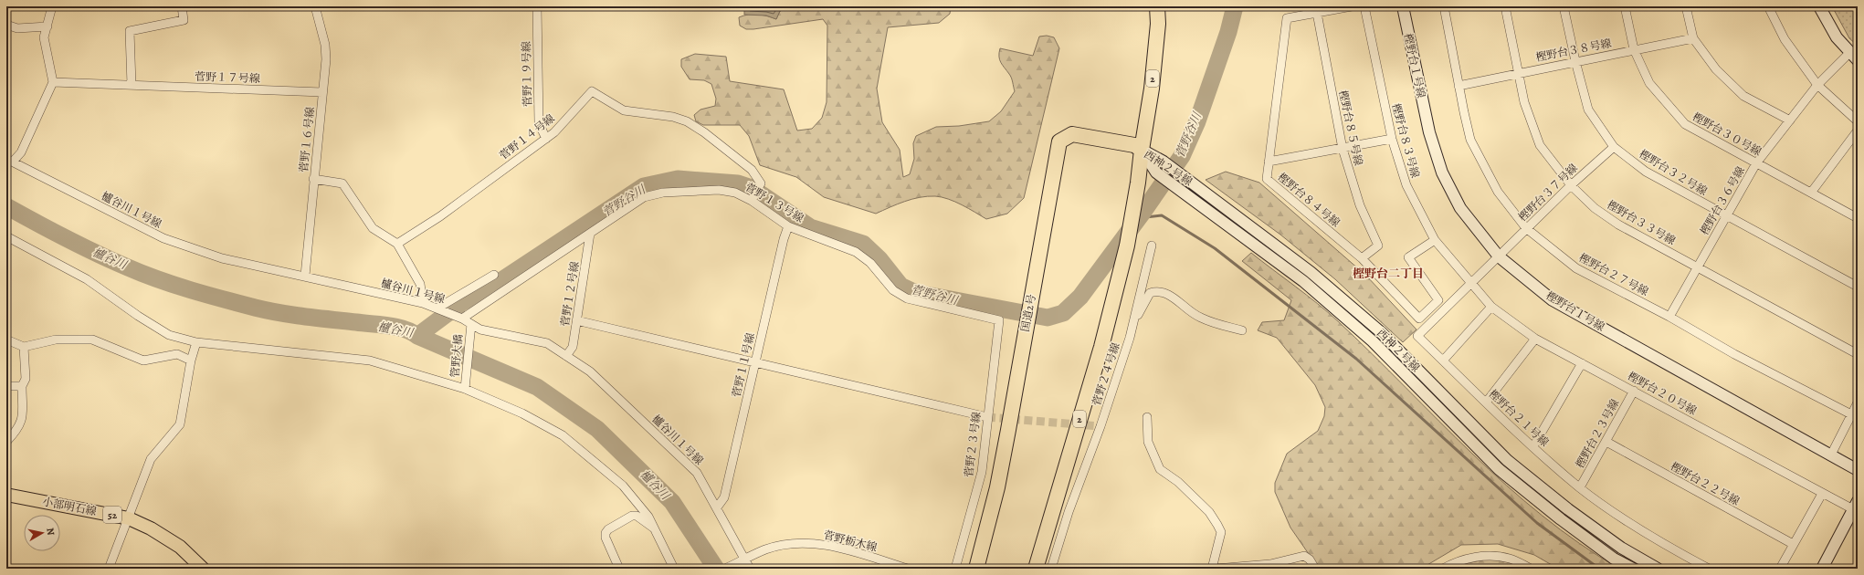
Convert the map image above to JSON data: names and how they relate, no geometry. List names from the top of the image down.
{
  "streets": {
    "highway": ["2", "国道2号"],
    "main road": ["小部明石線", "52"],
    "street": [
      "樫野台３８号線",
      "樫野台１号線",
      "菅野１９号線",
      "菅野１７号線",
      "樫野台８５号線",
      "樫野台３０号線",
      "菅野１４号線",
      "菅野１６号線",
      "樫野台８３号線",
      "西神２号線",
      "樫野台３２号線",
      "樫野台３７号線",
      "樫野台８４号線",
      "樫野台３６号線",
      "菅野１３号線",
      "櫨谷川１号線",
      "樫野台３３号線",
      "樫野台２７号線",
      "菅野１２号線",
      "管野大橋",
      "菅野１１号線",
      "菅野２４号線",
      "樫野台２０号線",
      "樫野台２１号線",
      "樫野台２３号線",
      "菅野２３号線",
      "樫野台２２号線",
      "菅野栃木線"
    ]
  },
  "crossings": [
    ["樫野台３８号線", "樫野台３０号線"],
    ["樫野台３８号線", "樫野台３２号線"],
    ["樫野台３８号線", "樫野台３３号線"],
    ["樫野台３８号線", "樫野台２７号線"],
    ["樫野台１号線", "樫野台３７号線"],
    ["樫野台１号線", "樫野台２１号線"],
    ["菅野１９号線", "菅野１４号線"],
    ["菅野１７号線", "菅野１６号線"],
    ["2", "西神２号線"],
    ["2", "国道2号"],
    ["樫野台８５号線", "樫野台８４号線"],
    ["樫野台３０号線", "樫野台３６号線"],
    ["菅野１４号線", "菅野１３号線"],
    ["菅野１６号線", "櫨谷川１号線"],
    ["樫野台８３号線", "樫野台８４号線"],
    ["樫野台８３号線", "樫野台２０号線"],
    ["樫野台８３号線", "樫野台２１号線"],
    ["西神２号線", "国道2号"],
    ["樫野台３２号線", "樫野台３７号線"],
    ["樫野台３２号線", "樫野台３６号線"],
    ["樫野台３７号線", "樫野台３３号線"],
    ["樫野台３７号線", "樫野台２７号線"],
    ["樫野台３７号線", "樫野台２１号線"],
    ["樫野台３６号線", "樫野台３３号線"],
    ["樫野台３６号線", "樫野台２７号線"],
    ["菅野１３号線", "櫨谷川１号線"],
    ["菅野１３号線", "菅野１２号線"],
    ["菅野１３号線", "菅野１１号線"],
    ["菅野１３号線", "菅野２３号線"],
    ["櫨谷川１号線", "菅野１２号線"],
    ["櫨谷川１号線", "管野大橋"],
    ["櫨谷川１号線", "菅野１１号線"],
    ["櫨谷川１号線", "菅野栃木線"],
    ["樫野台２０号線", "樫野台２１号線"],
    ["樫野台２０号線", "樫野台２３号線"],
    ["樫野台２１号線", "樫野台２３号線"],
    ["樫野台２３号線", "樫野台２２号線"]
  ],
  "districts": ["樫野台二丁目"],
  "water": ["菅野谷川", "櫨谷川"],
  "north": "right"
}
